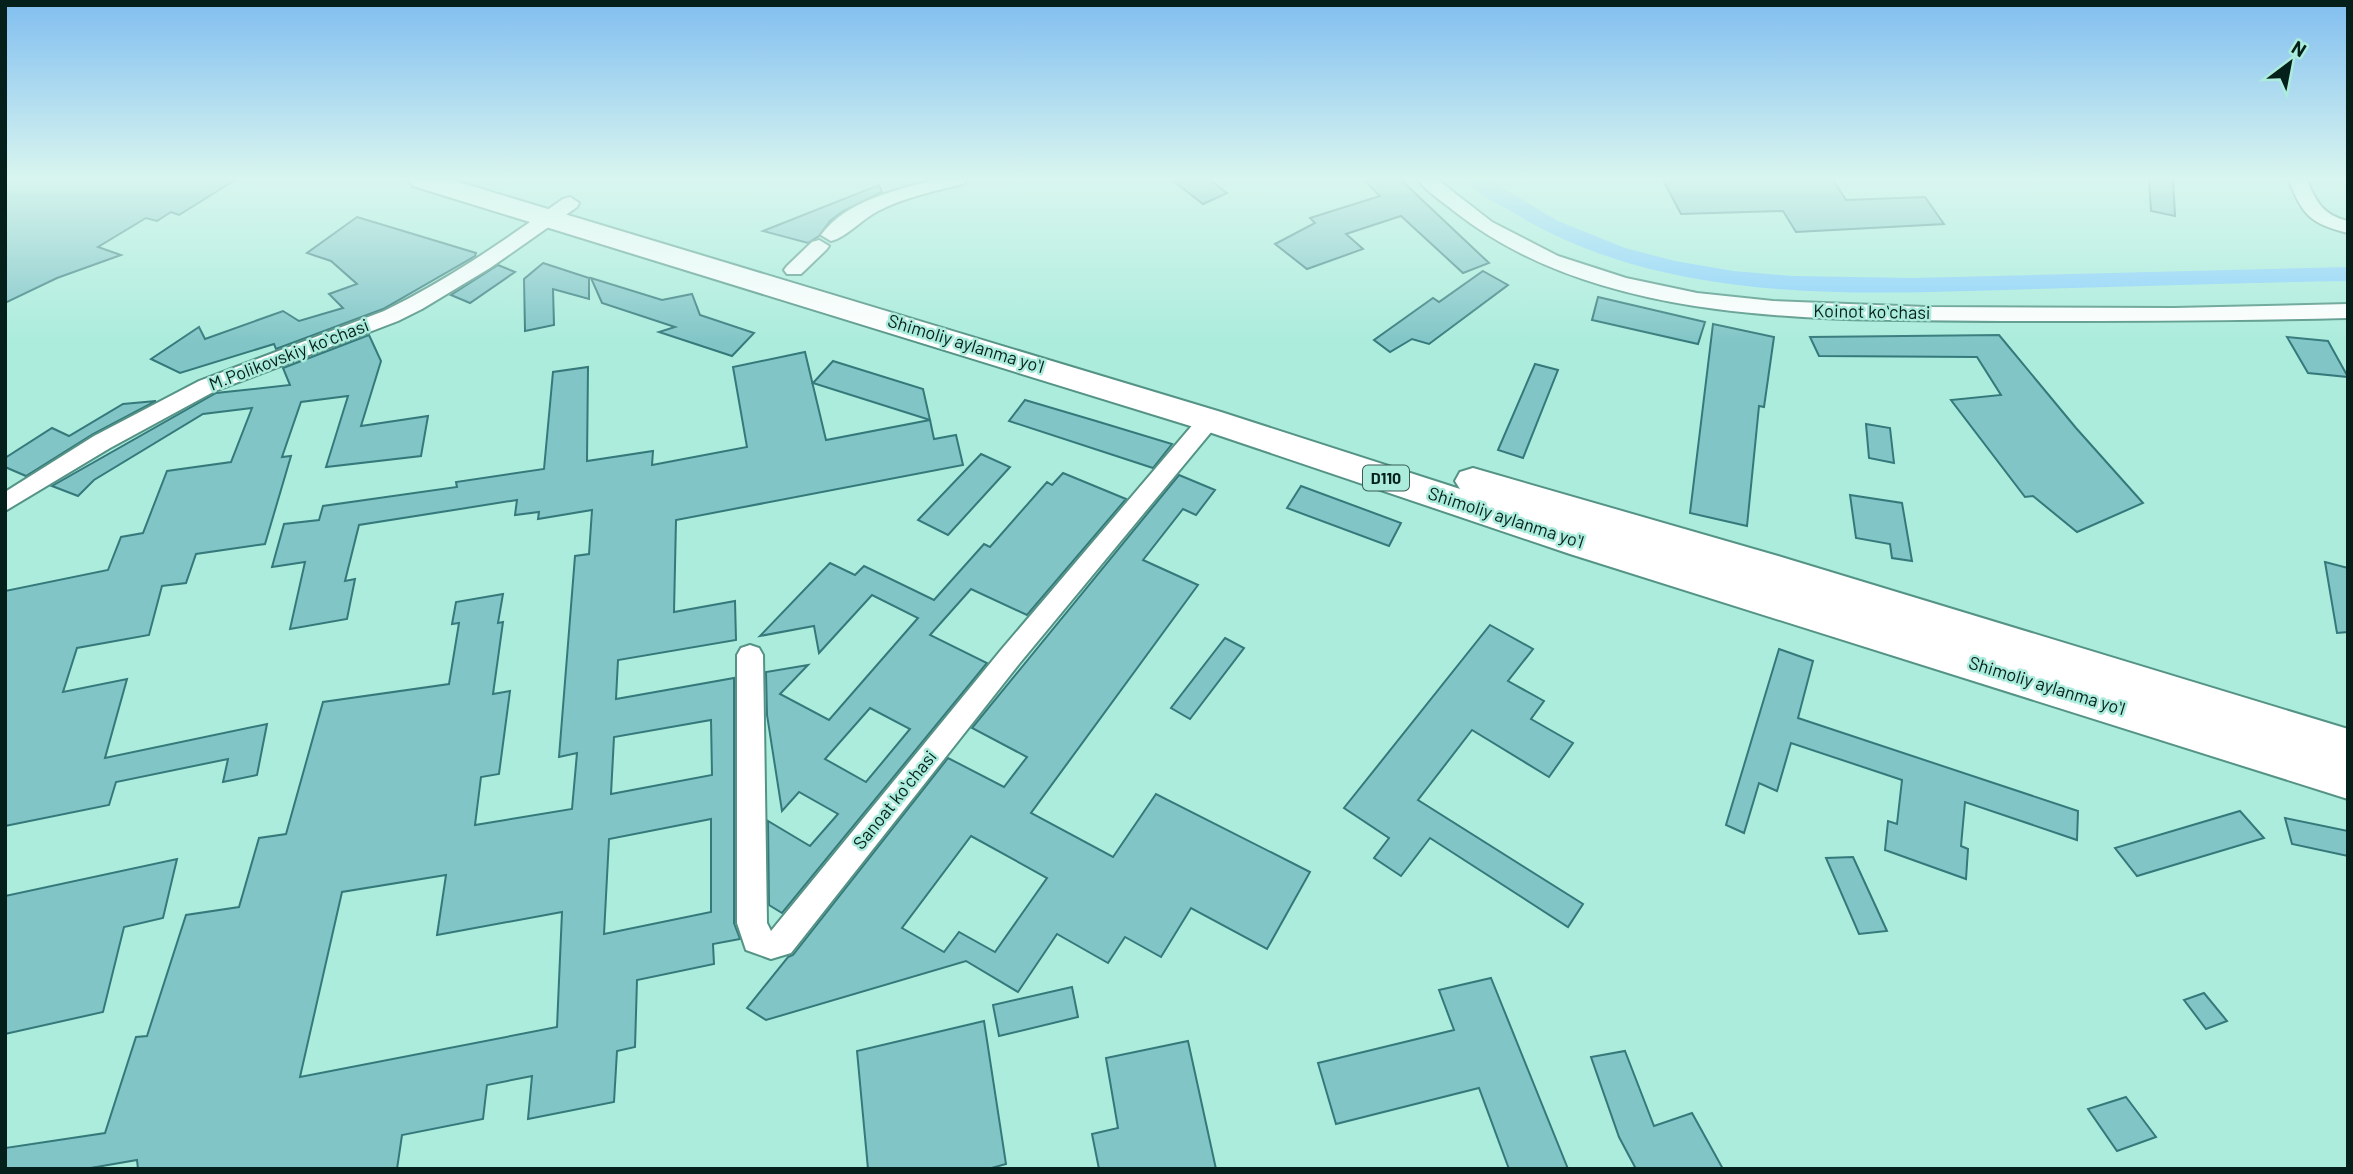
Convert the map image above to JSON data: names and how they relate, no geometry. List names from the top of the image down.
{
  "streets": {
    "main road": ["Shimoliy aylanma yoʻl", "D110"],
    "street": ["Koinot koʻchasi", "M.Polikovskiy koʻchasi", "Sanoat koʻchasi"]
  },
  "crossings": [
    ["Shimoliy aylanma yoʻl", "Sanoat koʻchasi"]
  ],
  "north": "top right"
}
